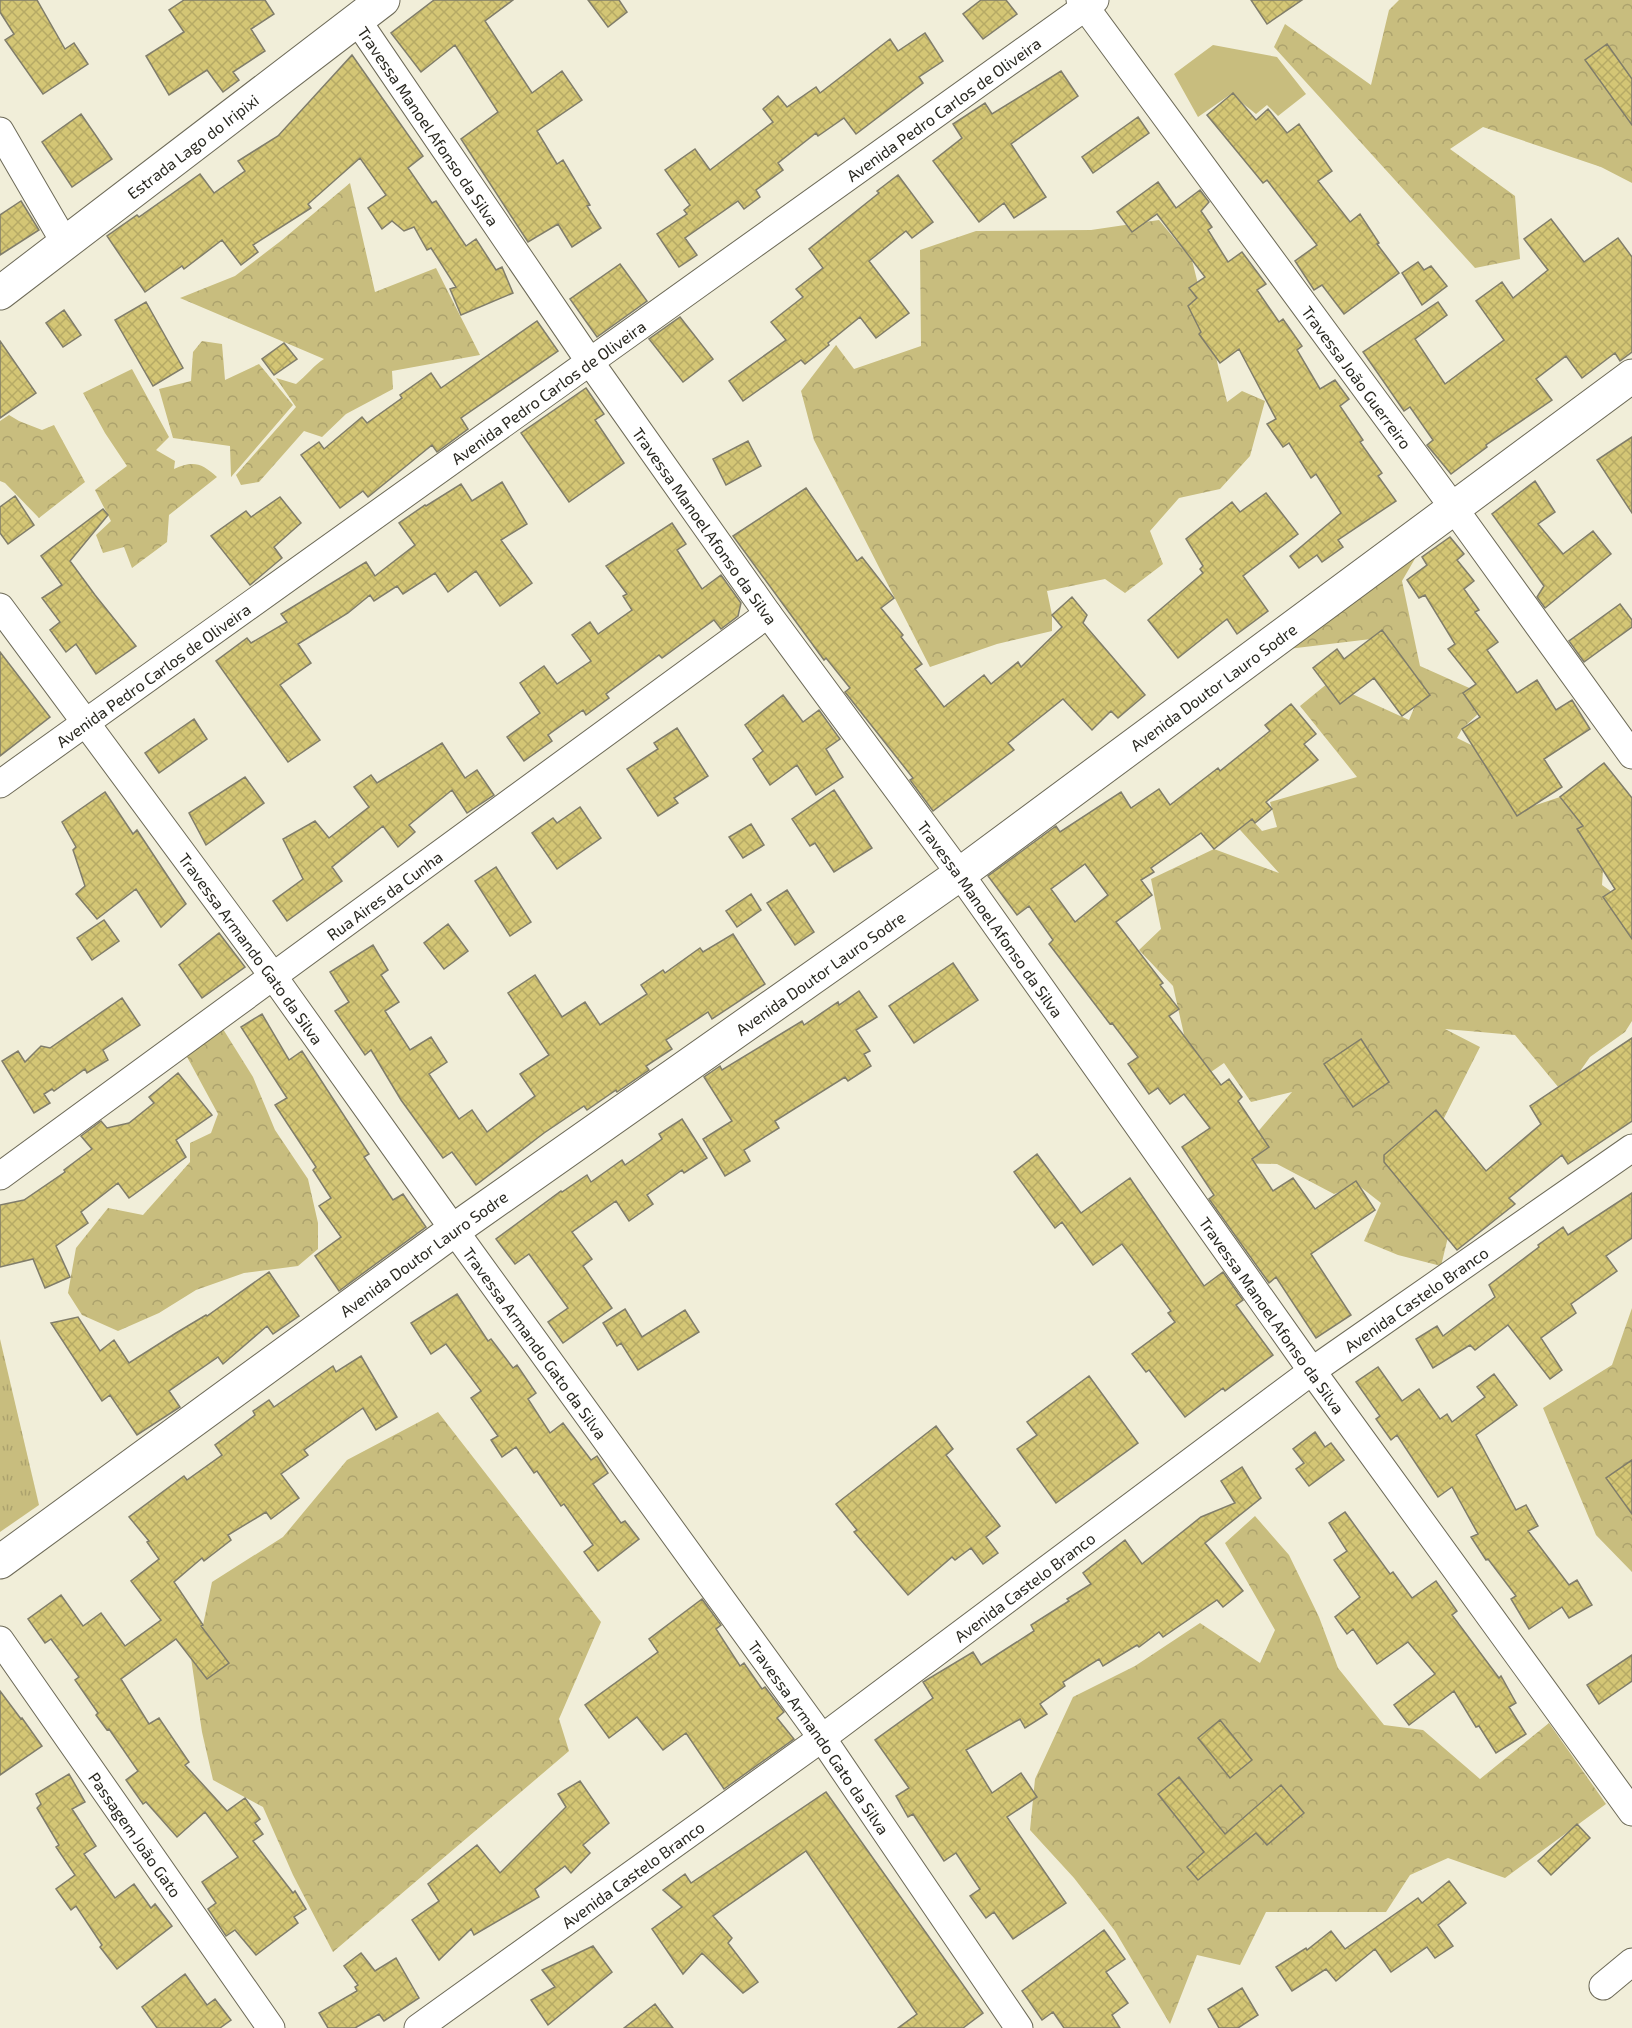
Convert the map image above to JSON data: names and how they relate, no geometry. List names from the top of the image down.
{
  "streets": {
    "street": [
      "Avenida Pedro Carlos de Oliveira",
      "Travessa Manoel Afonso da Silva",
      "Estrada Lago do Iripixi",
      "Travessa João Guerreiro",
      "Avenida Doutor Lauro Sodre",
      "Rua Aires da Cunha",
      "Travessa Armando Gato da Silva",
      "Avenida Castelo Branco",
      "Passagem João Gato"
    ]
  },
  "crossings": [
    ["Avenida Pedro Carlos de Oliveira", "Travessa Manoel Afonso da Silva"],
    ["Avenida Pedro Carlos de Oliveira", "Travessa João Guerreiro"],
    ["Avenida Pedro Carlos de Oliveira", "Travessa Armando Gato da Silva"],
    ["Travessa Manoel Afonso da Silva", "Estrada Lago do Iripixi"],
    ["Travessa Manoel Afonso da Silva", "Avenida Doutor Lauro Sodre"],
    ["Travessa Manoel Afonso da Silva", "Rua Aires da Cunha"],
    ["Travessa Manoel Afonso da Silva", "Avenida Castelo Branco"],
    ["Travessa João Guerreiro", "Avenida Doutor Lauro Sodre"],
    ["Avenida Doutor Lauro Sodre", "Travessa Armando Gato da Silva"],
    ["Rua Aires da Cunha", "Travessa Armando Gato da Silva"],
    ["Travessa Armando Gato da Silva", "Avenida Castelo Branco"]
  ]
}
